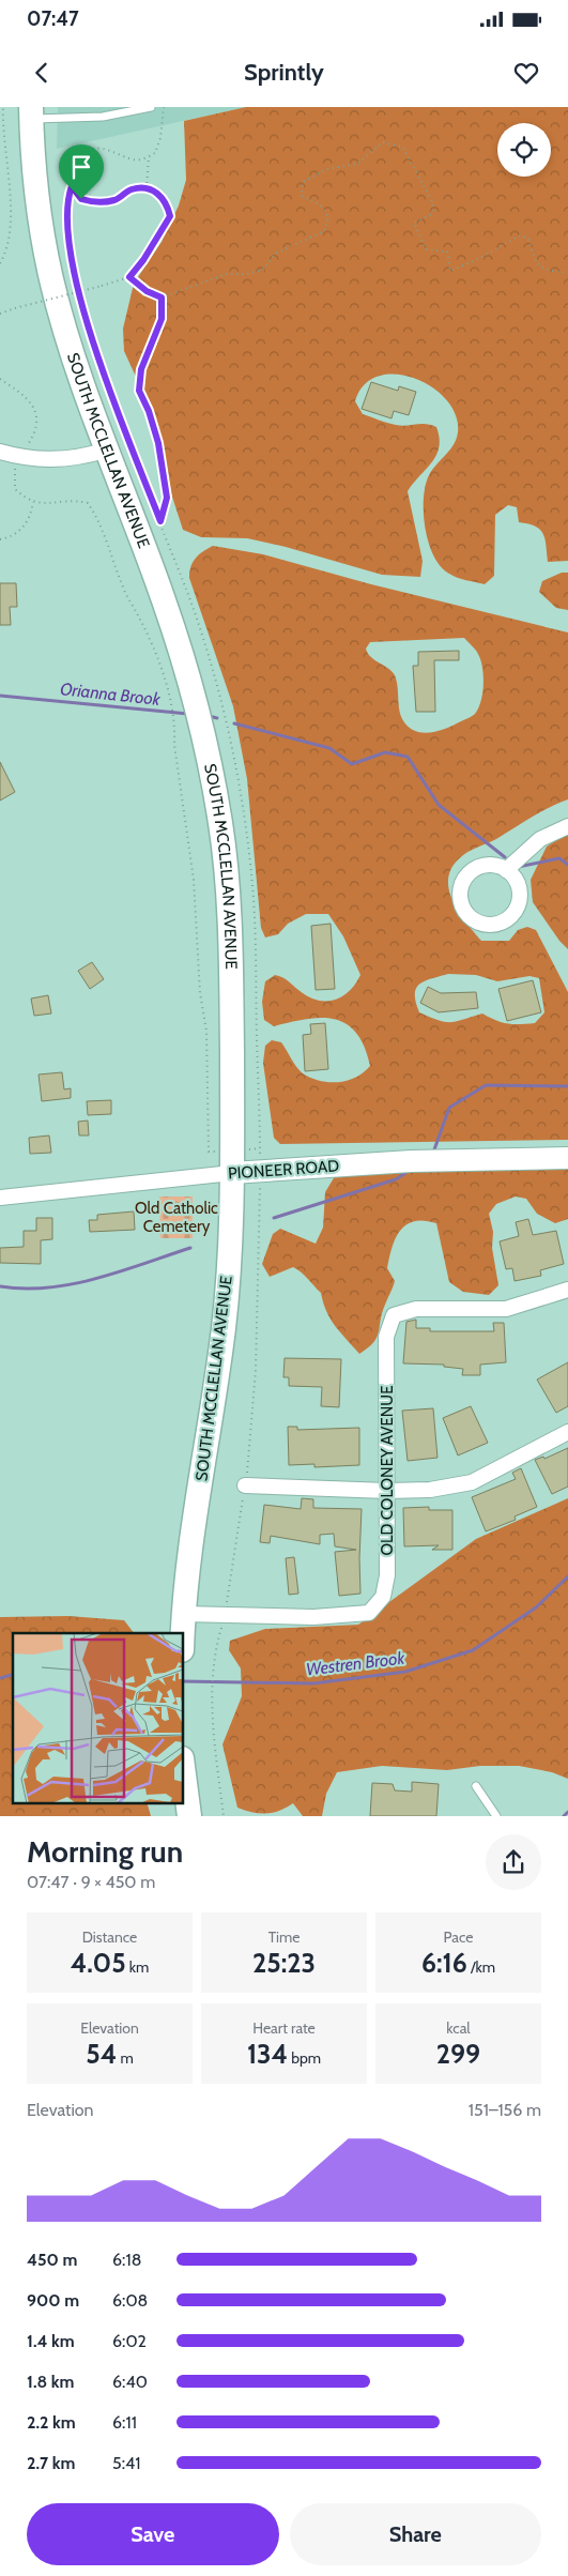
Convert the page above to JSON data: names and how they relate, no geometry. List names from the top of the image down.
{
  "streets": {
    "main road": ["SOUTH MCCLELLAN AVENUE"],
    "street": ["PIONEER ROAD", "OLD COLONEY AVENUE"]
  },
  "crossings": [
    ["SOUTH MCCLELLAN AVENUE", "PIONEER ROAD"],
    ["SOUTH MCCLELLAN AVENUE", "OLD COLONEY AVENUE"]
  ],
  "water": ["Orianna Brook", "Westren Brook"],
  "parks": ["Old Catholic Cemetery"],
  "page": {
    "status": "07:47",
    "header": "Sprintly",
    "heading": ["Morning run", "07:47 · 9 × 450 m"],
    "stats": [
      ["Distance", "4.05 km"],
      ["Time", "25:23"],
      ["Pace", "6:16 /km"],
      ["Elevation", "54 m"],
      ["Heart rate", "134 bpm"],
      ["kcal", "299"]
    ],
    "chart": ["Elevation", "151–156 m"],
    "list": [
      {
        "name": "450 m",
        "note": "6:18"
      },
      {
        "name": "900 m",
        "note": "6:08"
      },
      {
        "name": "1.4 km",
        "note": "6:02"
      },
      {
        "name": "1.8 km",
        "note": "6:40"
      },
      {
        "name": "2.2 km",
        "note": "6:11"
      },
      {
        "name": "2.7 km",
        "note": "5:41"
      }
    ],
    "buttons": ["Save", "Share"]
  }
}
